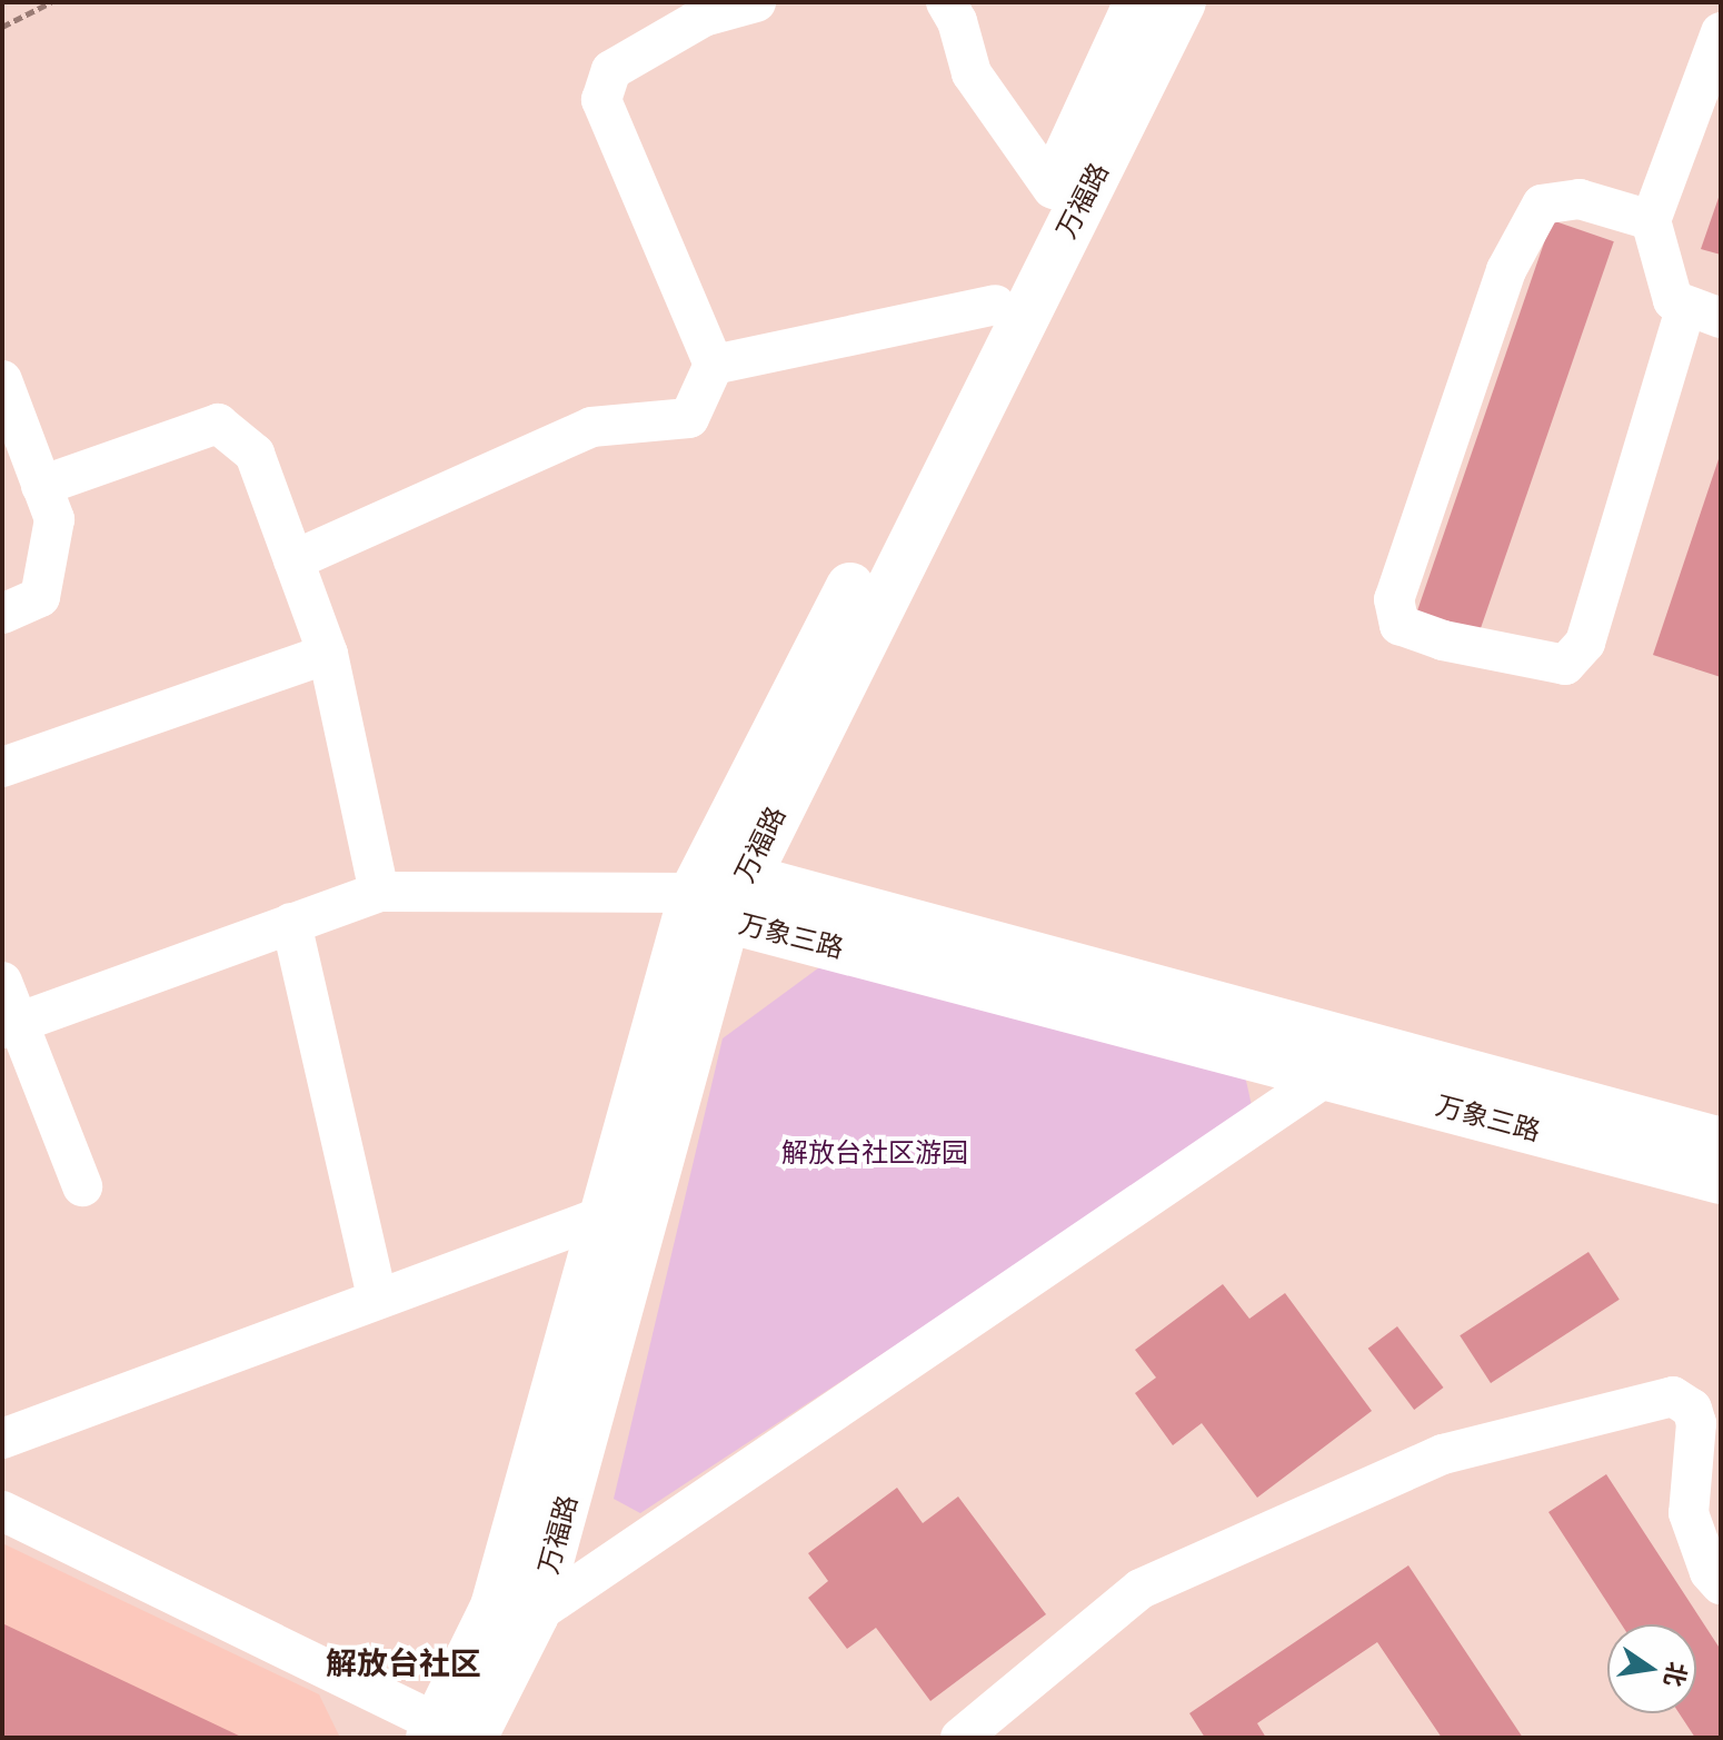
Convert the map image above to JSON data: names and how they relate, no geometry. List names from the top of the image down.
{
  "streets": {
    "street": ["万福路", "万象三路"]
  },
  "crossings": [
    ["万福路", "万象三路"]
  ],
  "districts": ["解放台社区"],
  "parks": ["解放台社区游园"],
  "north": "right"
}
